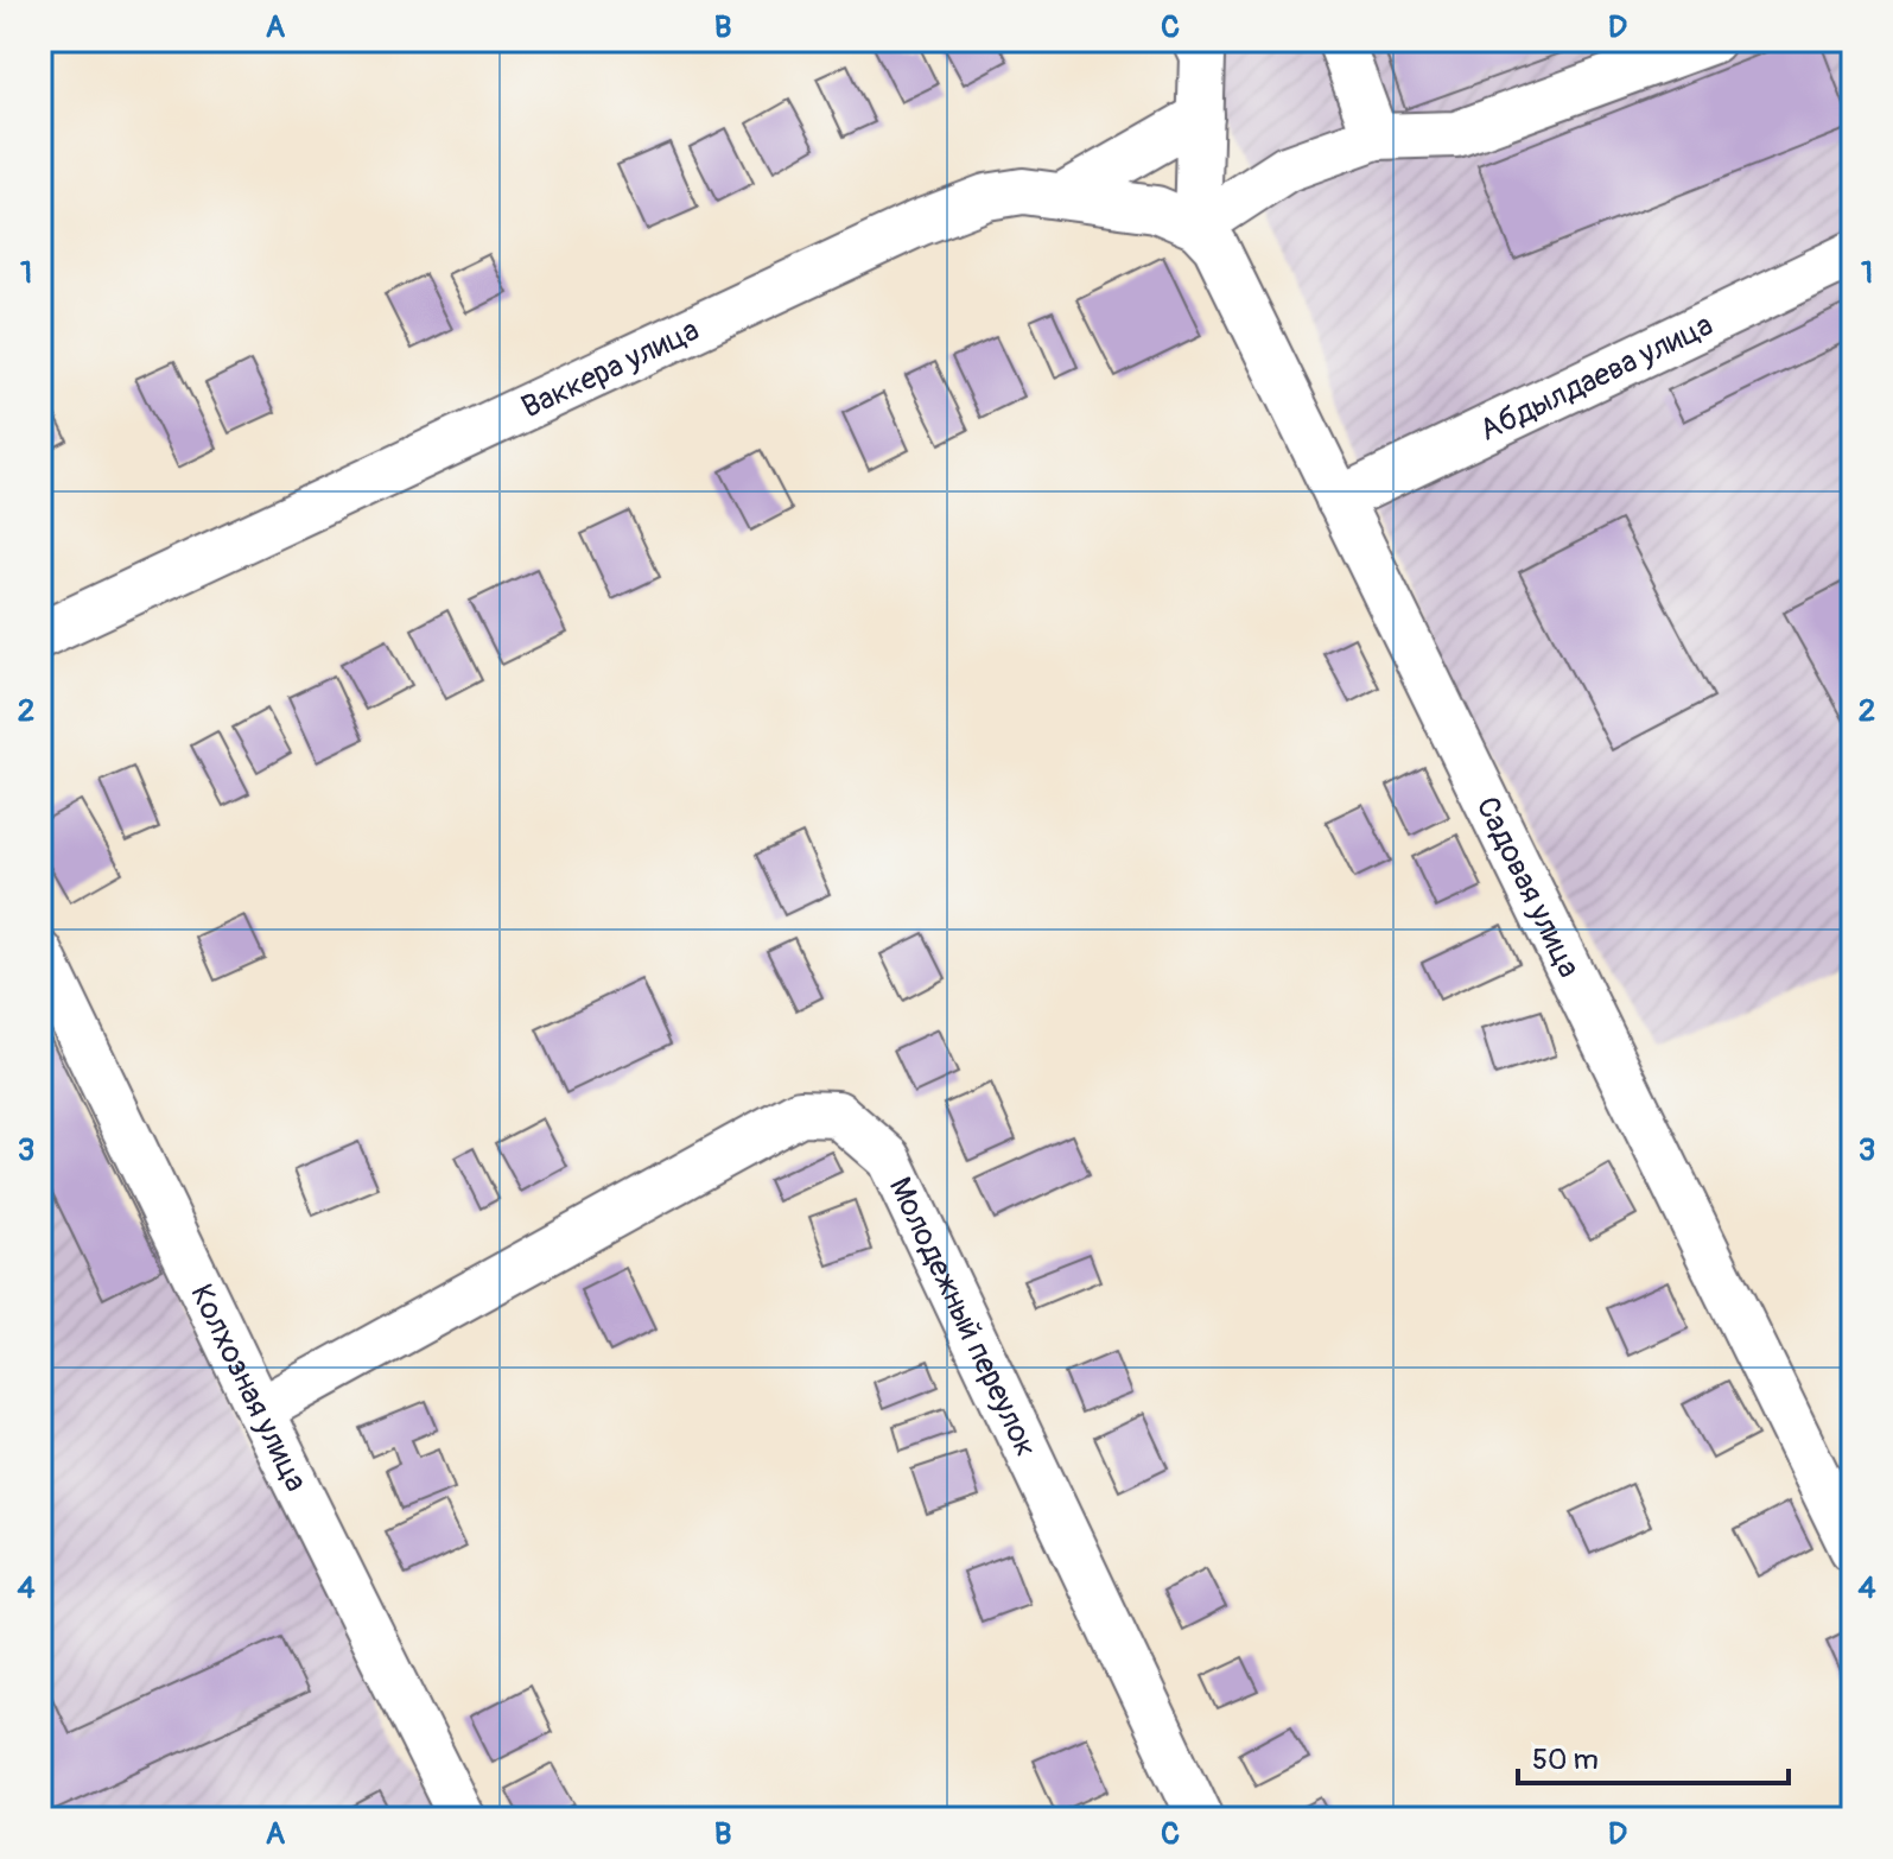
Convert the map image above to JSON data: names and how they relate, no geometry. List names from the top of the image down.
{
  "streets": {
    "street": [
      "Ваккера улица",
      "Абдылдаева улица",
      "Садовая улица",
      "Молодежный переулок",
      "Колхозная улица"
    ]
  },
  "crossings": [
    ["Ваккера улица", "Садовая улица"],
    ["Абдылдаева улица", "Садовая улица"],
    ["Молодежный переулок", "Колхозная улица"]
  ],
  "scale_bar": "50 m",
  "grid": {
    "columns": [
      "A",
      "B",
      "C",
      "D"
    ],
    "rows": [
      "1",
      "2",
      "3",
      "4"
    ]
  }
}
